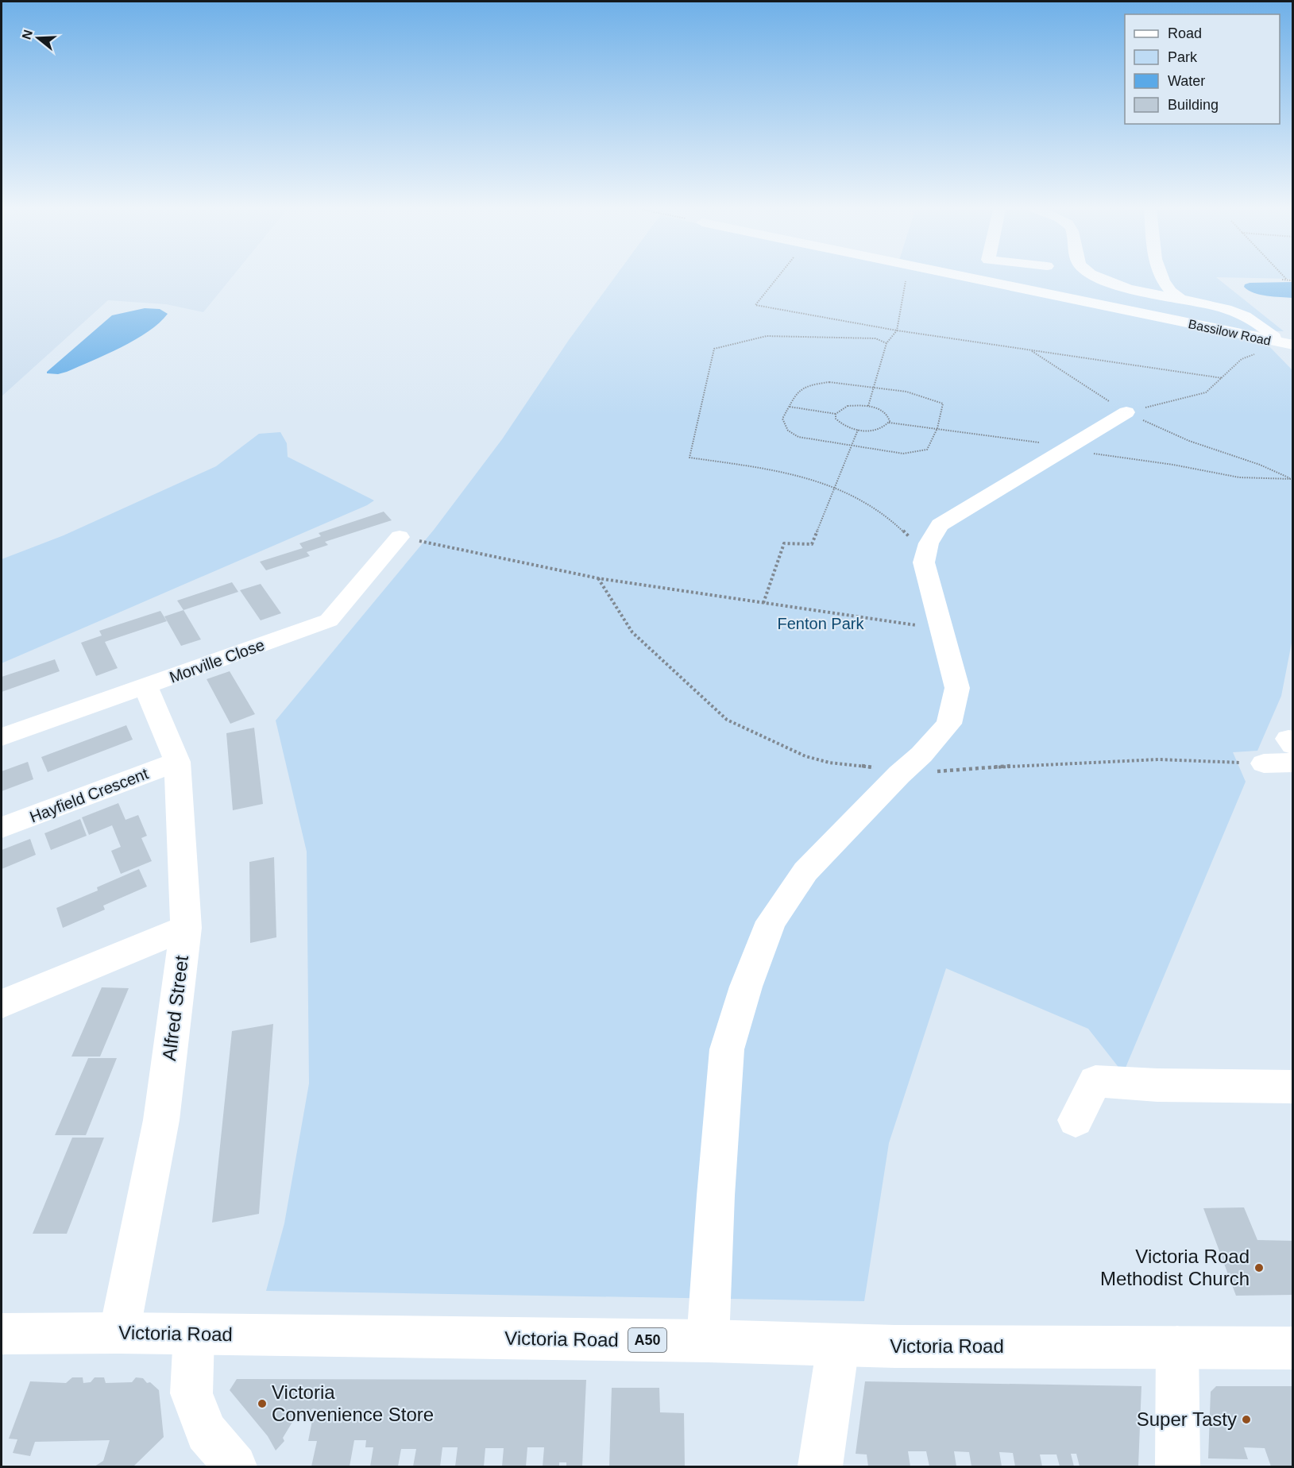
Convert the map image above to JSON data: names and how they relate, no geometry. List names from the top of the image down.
{
  "streets": {
    "street": [
      "Bassilow Road",
      "Morville Close",
      "Hayfield Crescent",
      "Alfred Street",
      "Victoria Road",
      "A50"
    ]
  },
  "crossings": [
    ["Morville Close", "Alfred Street"],
    ["Hayfield Crescent", "Alfred Street"],
    ["Alfred Street", "Victoria Road"]
  ],
  "parks": ["Fenton Park"],
  "places": ["Victoria Road Methodist Church", "Victoria Convenience Store", "Super Tasty"],
  "legend": [
    "Road",
    "Park",
    "Water",
    "Building"
  ],
  "north": "left"
}
